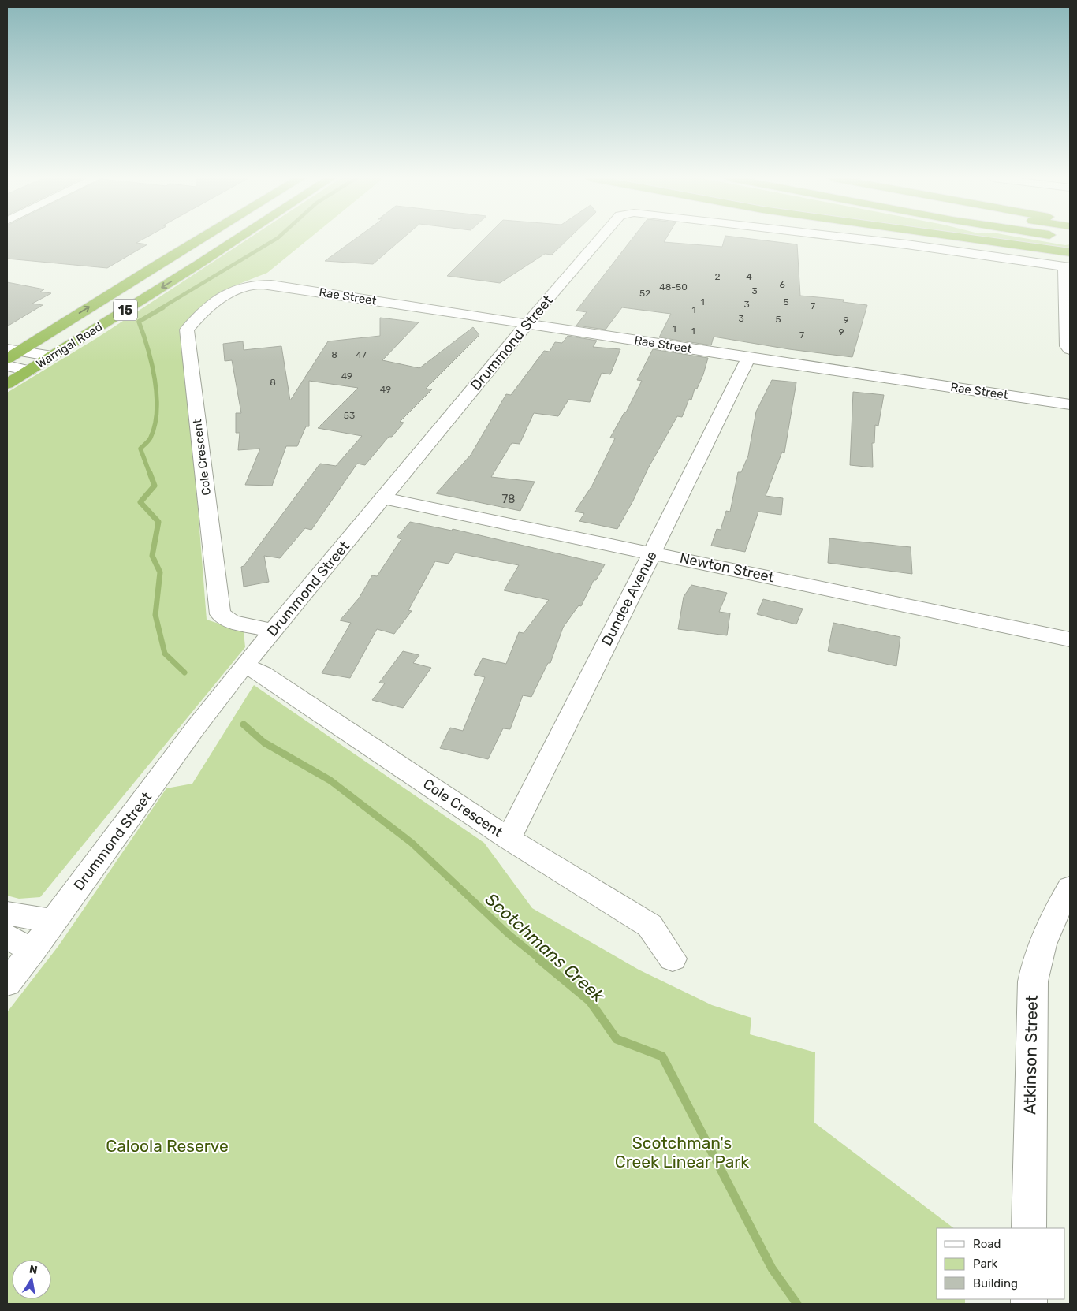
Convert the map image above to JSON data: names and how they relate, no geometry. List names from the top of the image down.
{
  "streets": {
    "highway": ["15", "Warrigal Road"],
    "street": [
      "Rae Street",
      "Drummond Street",
      "Cole Crescent",
      "Newton Street",
      "Dundee Avenue",
      "Atkinson Street"
    ]
  },
  "crossings": [
    ["Rae Street", "Drummond Street"],
    ["Rae Street", "Cole Crescent"],
    ["Rae Street", "Dundee Avenue"],
    ["Drummond Street", "Cole Crescent"],
    ["Drummond Street", "Newton Street"],
    ["Cole Crescent", "Dundee Avenue"],
    ["Newton Street", "Dundee Avenue"]
  ],
  "water": ["Scotchmans Creek"],
  "parks": ["Scotchman's Creek Linear Park", "Caloola Reserve"],
  "house_numbers": [
    "2",
    "4",
    "6",
    "48-50",
    "3",
    "52",
    "1",
    "5",
    "3",
    "7",
    "1",
    "3",
    "5",
    "9",
    "1",
    "1",
    "9",
    "7",
    "8",
    "47",
    "49",
    "8",
    "49",
    "53",
    "78"
  ],
  "legend": ["Road", "Park", "Building"],
  "north": "top"
}
